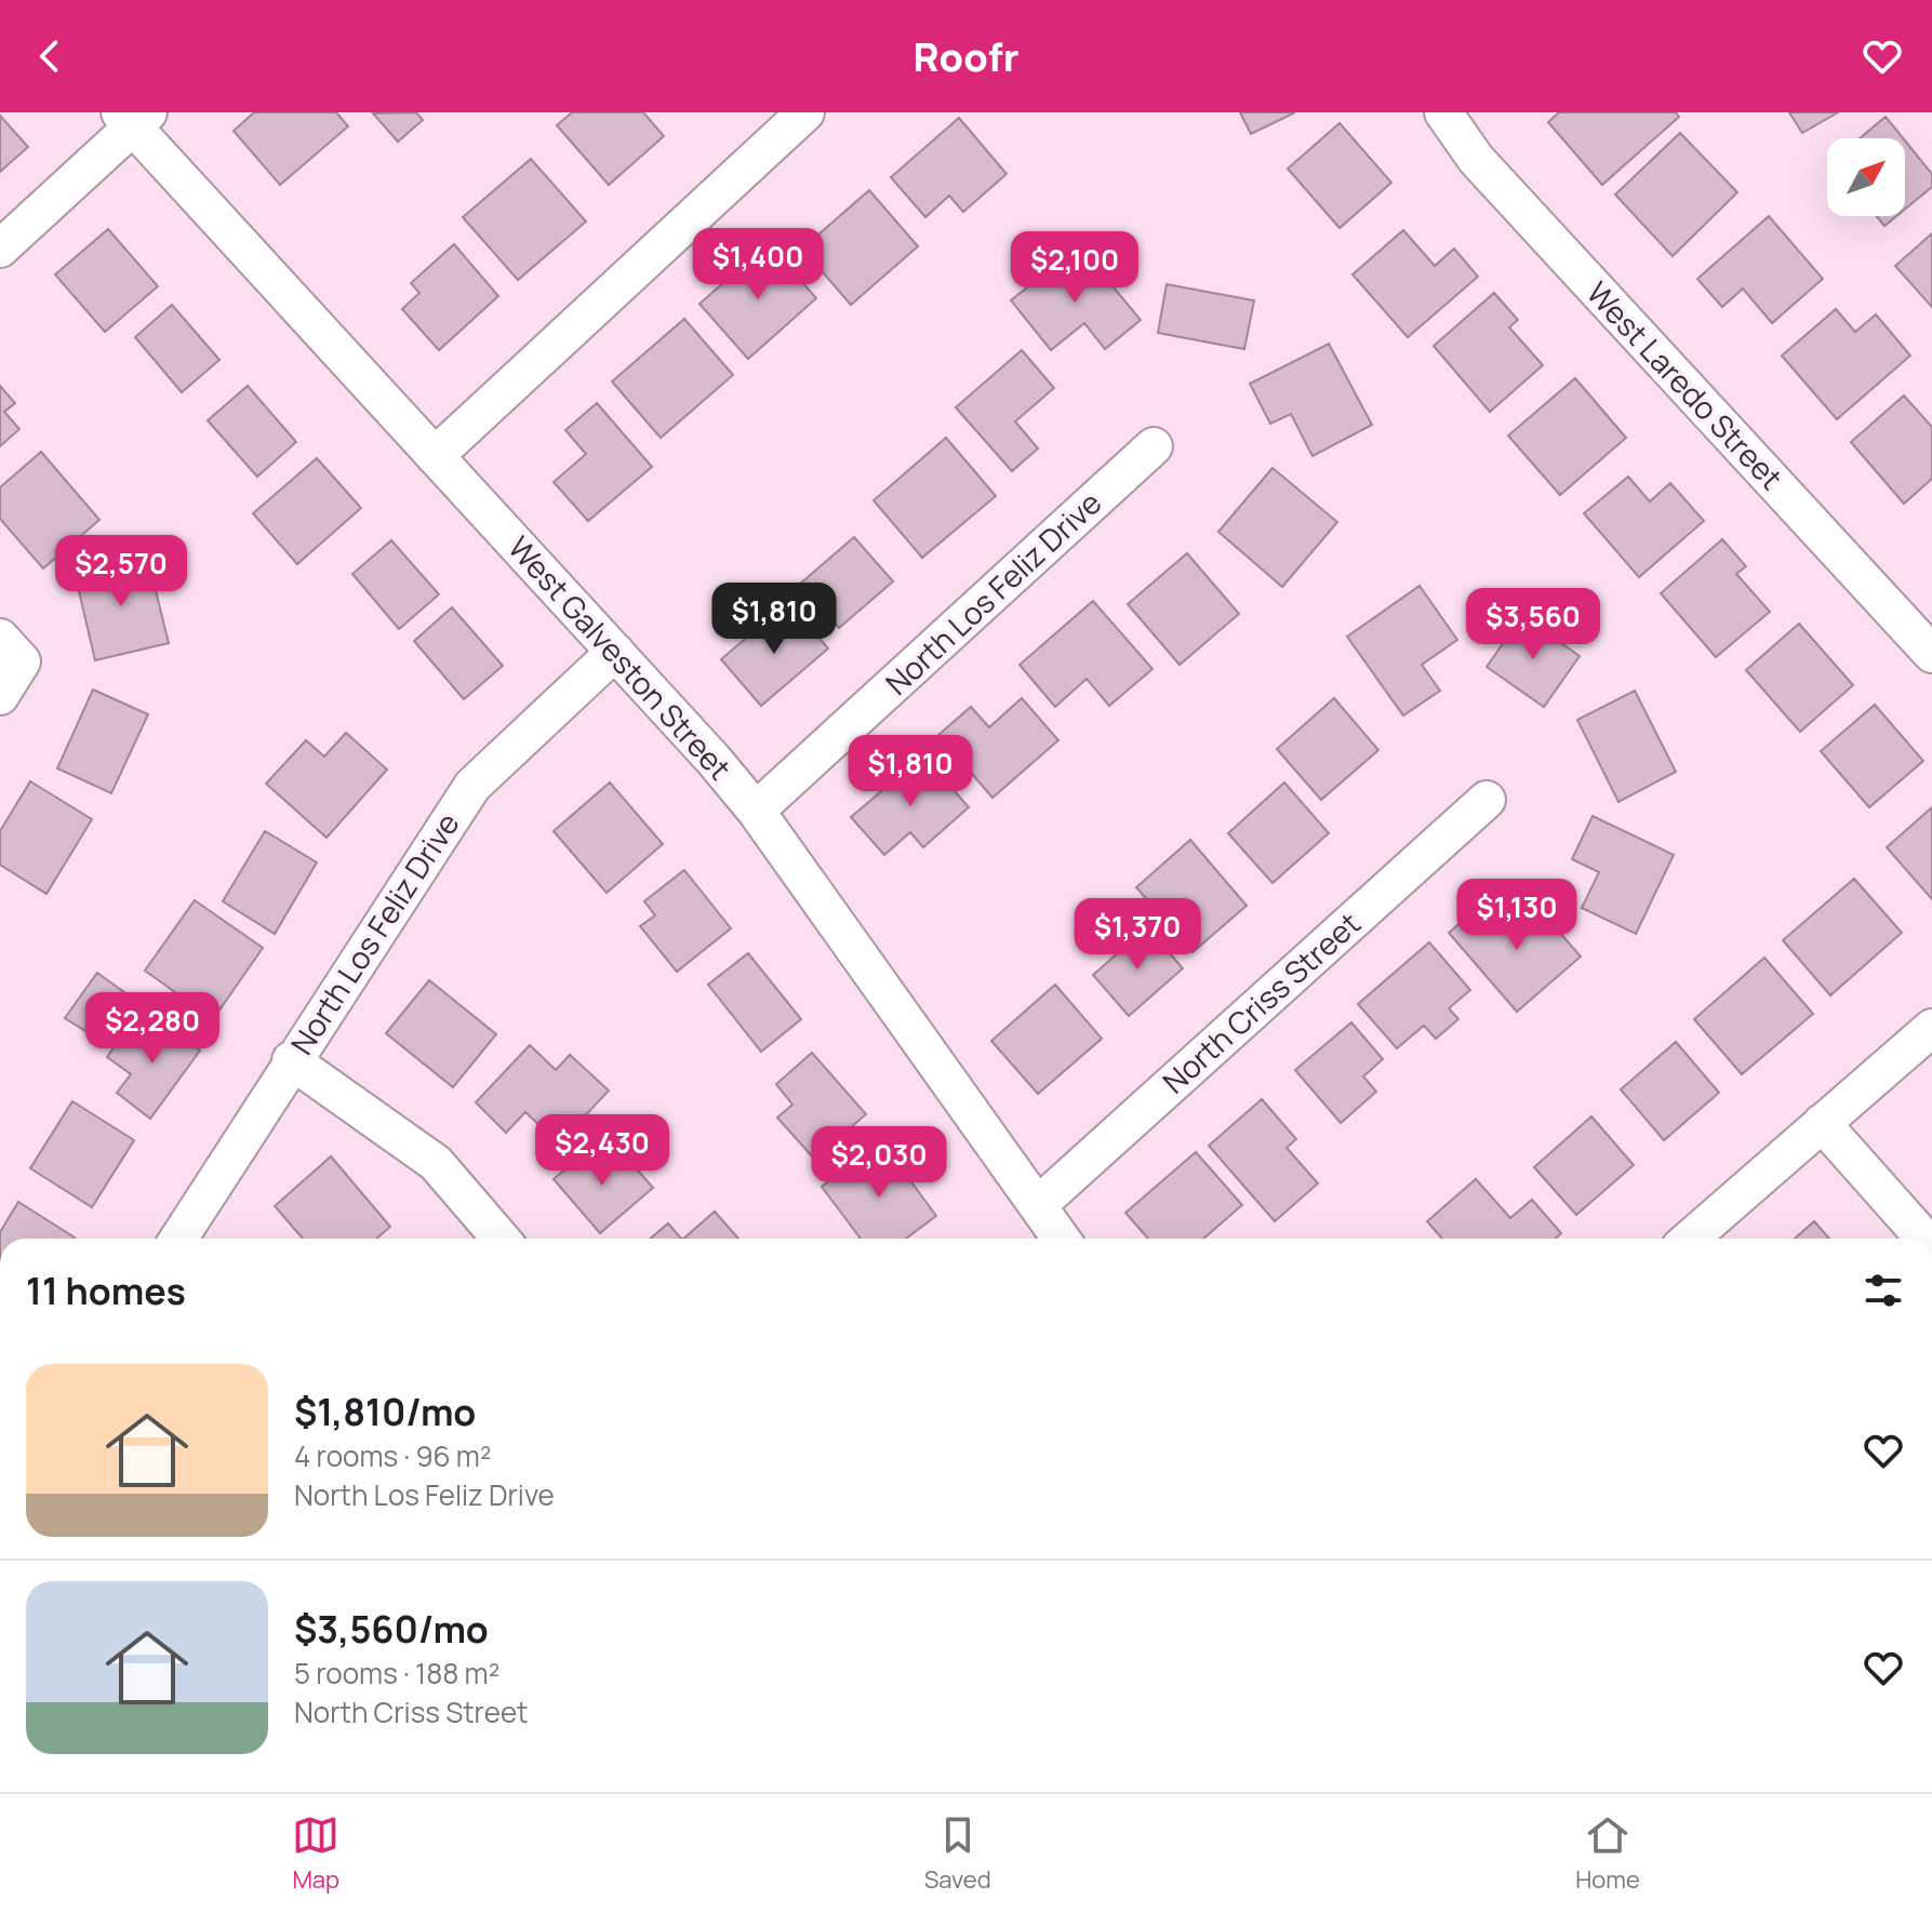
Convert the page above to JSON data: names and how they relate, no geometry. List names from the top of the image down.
{
  "streets": {
    "street": [
      "West Laredo Street",
      "North Los Feliz Drive",
      "West Galveston Street",
      "North Criss Street"
    ]
  },
  "crossings": [
    ["North Los Feliz Drive", "West Galveston Street"],
    ["West Galveston Street", "North Criss Street"]
  ],
  "north": "top right",
  "page": {
    "header": "Roofr",
    "price": [
      "$1,400",
      "$2,100",
      "$2,570",
      "$1,810",
      "$3,560",
      "$1,810",
      "$1,130",
      "$1,370",
      "$2,280",
      "$2,430",
      "$2,030"
    ],
    "heading": "11 homes",
    "list": [
      {
        "name": "$1,810/mo",
        "note": "4 rooms · 96 m² · North Los Feliz Drive"
      },
      {
        "name": "$3,560/mo",
        "note": "5 rooms · 188 m² · North Criss Street"
      }
    ],
    "tabs": ["Map", "Saved", "Home"]
  }
}
